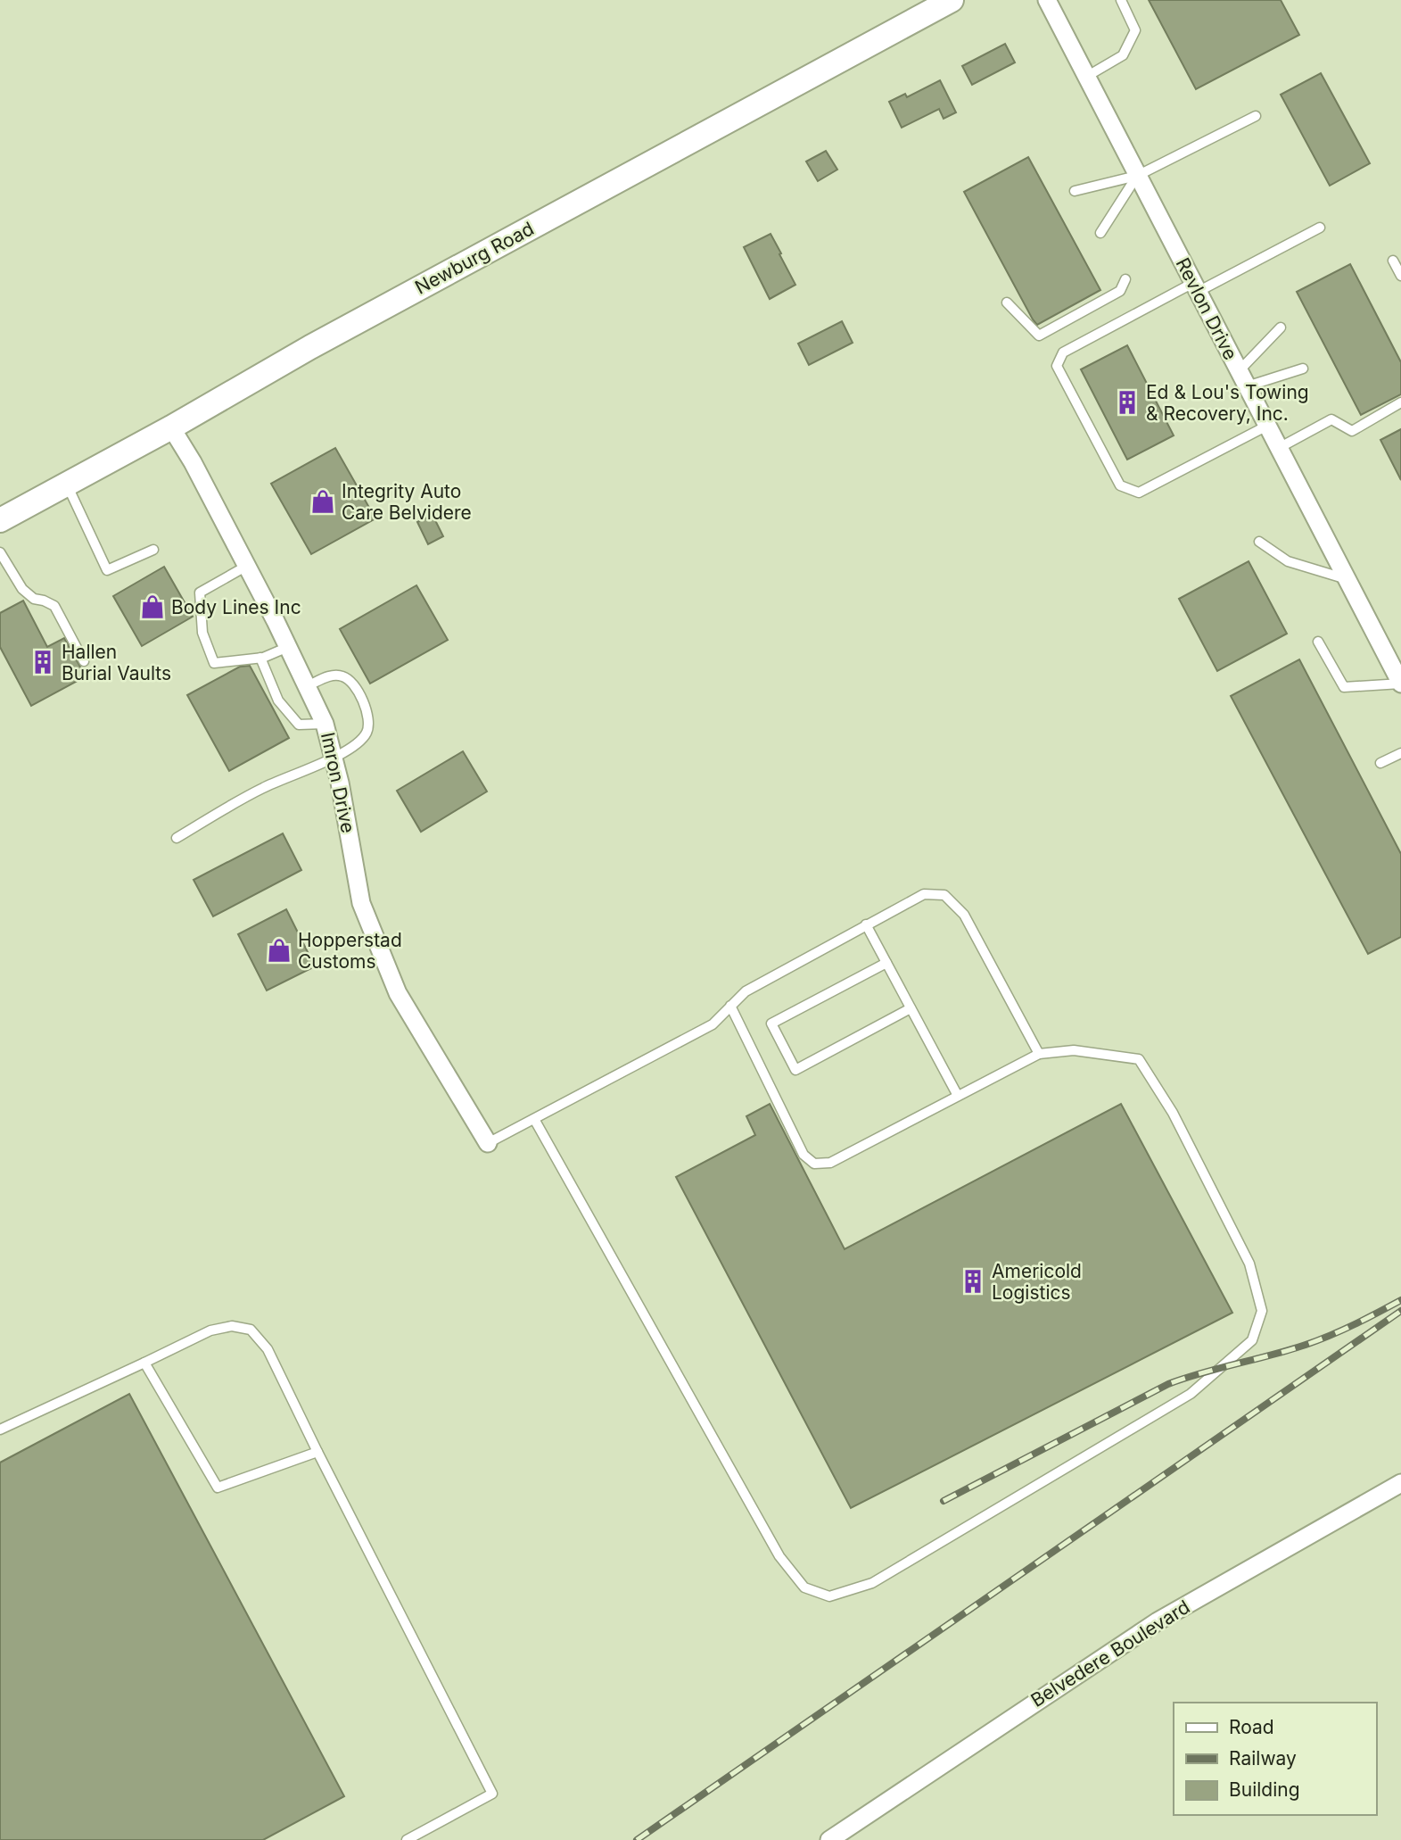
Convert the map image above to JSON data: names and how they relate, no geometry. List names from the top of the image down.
{
  "streets": {
    "main road": ["Newburg Road"],
    "street": ["Revlon Drive", "Imron Drive", "Belvedere Boulevard"]
  },
  "crossings": [
    ["Newburg Road", "Imron Drive"]
  ],
  "places": {
    "building": ["Ed & Lou's Towing & Recovery, Inc.", "Hallen Burial Vaults", "Americold Logistics"],
    "shop": ["Integrity Auto Care Belvidere", "Body Lines Inc", "Hopperstad Customs"]
  },
  "legend": ["Road", "Railway", "Building"]
}
